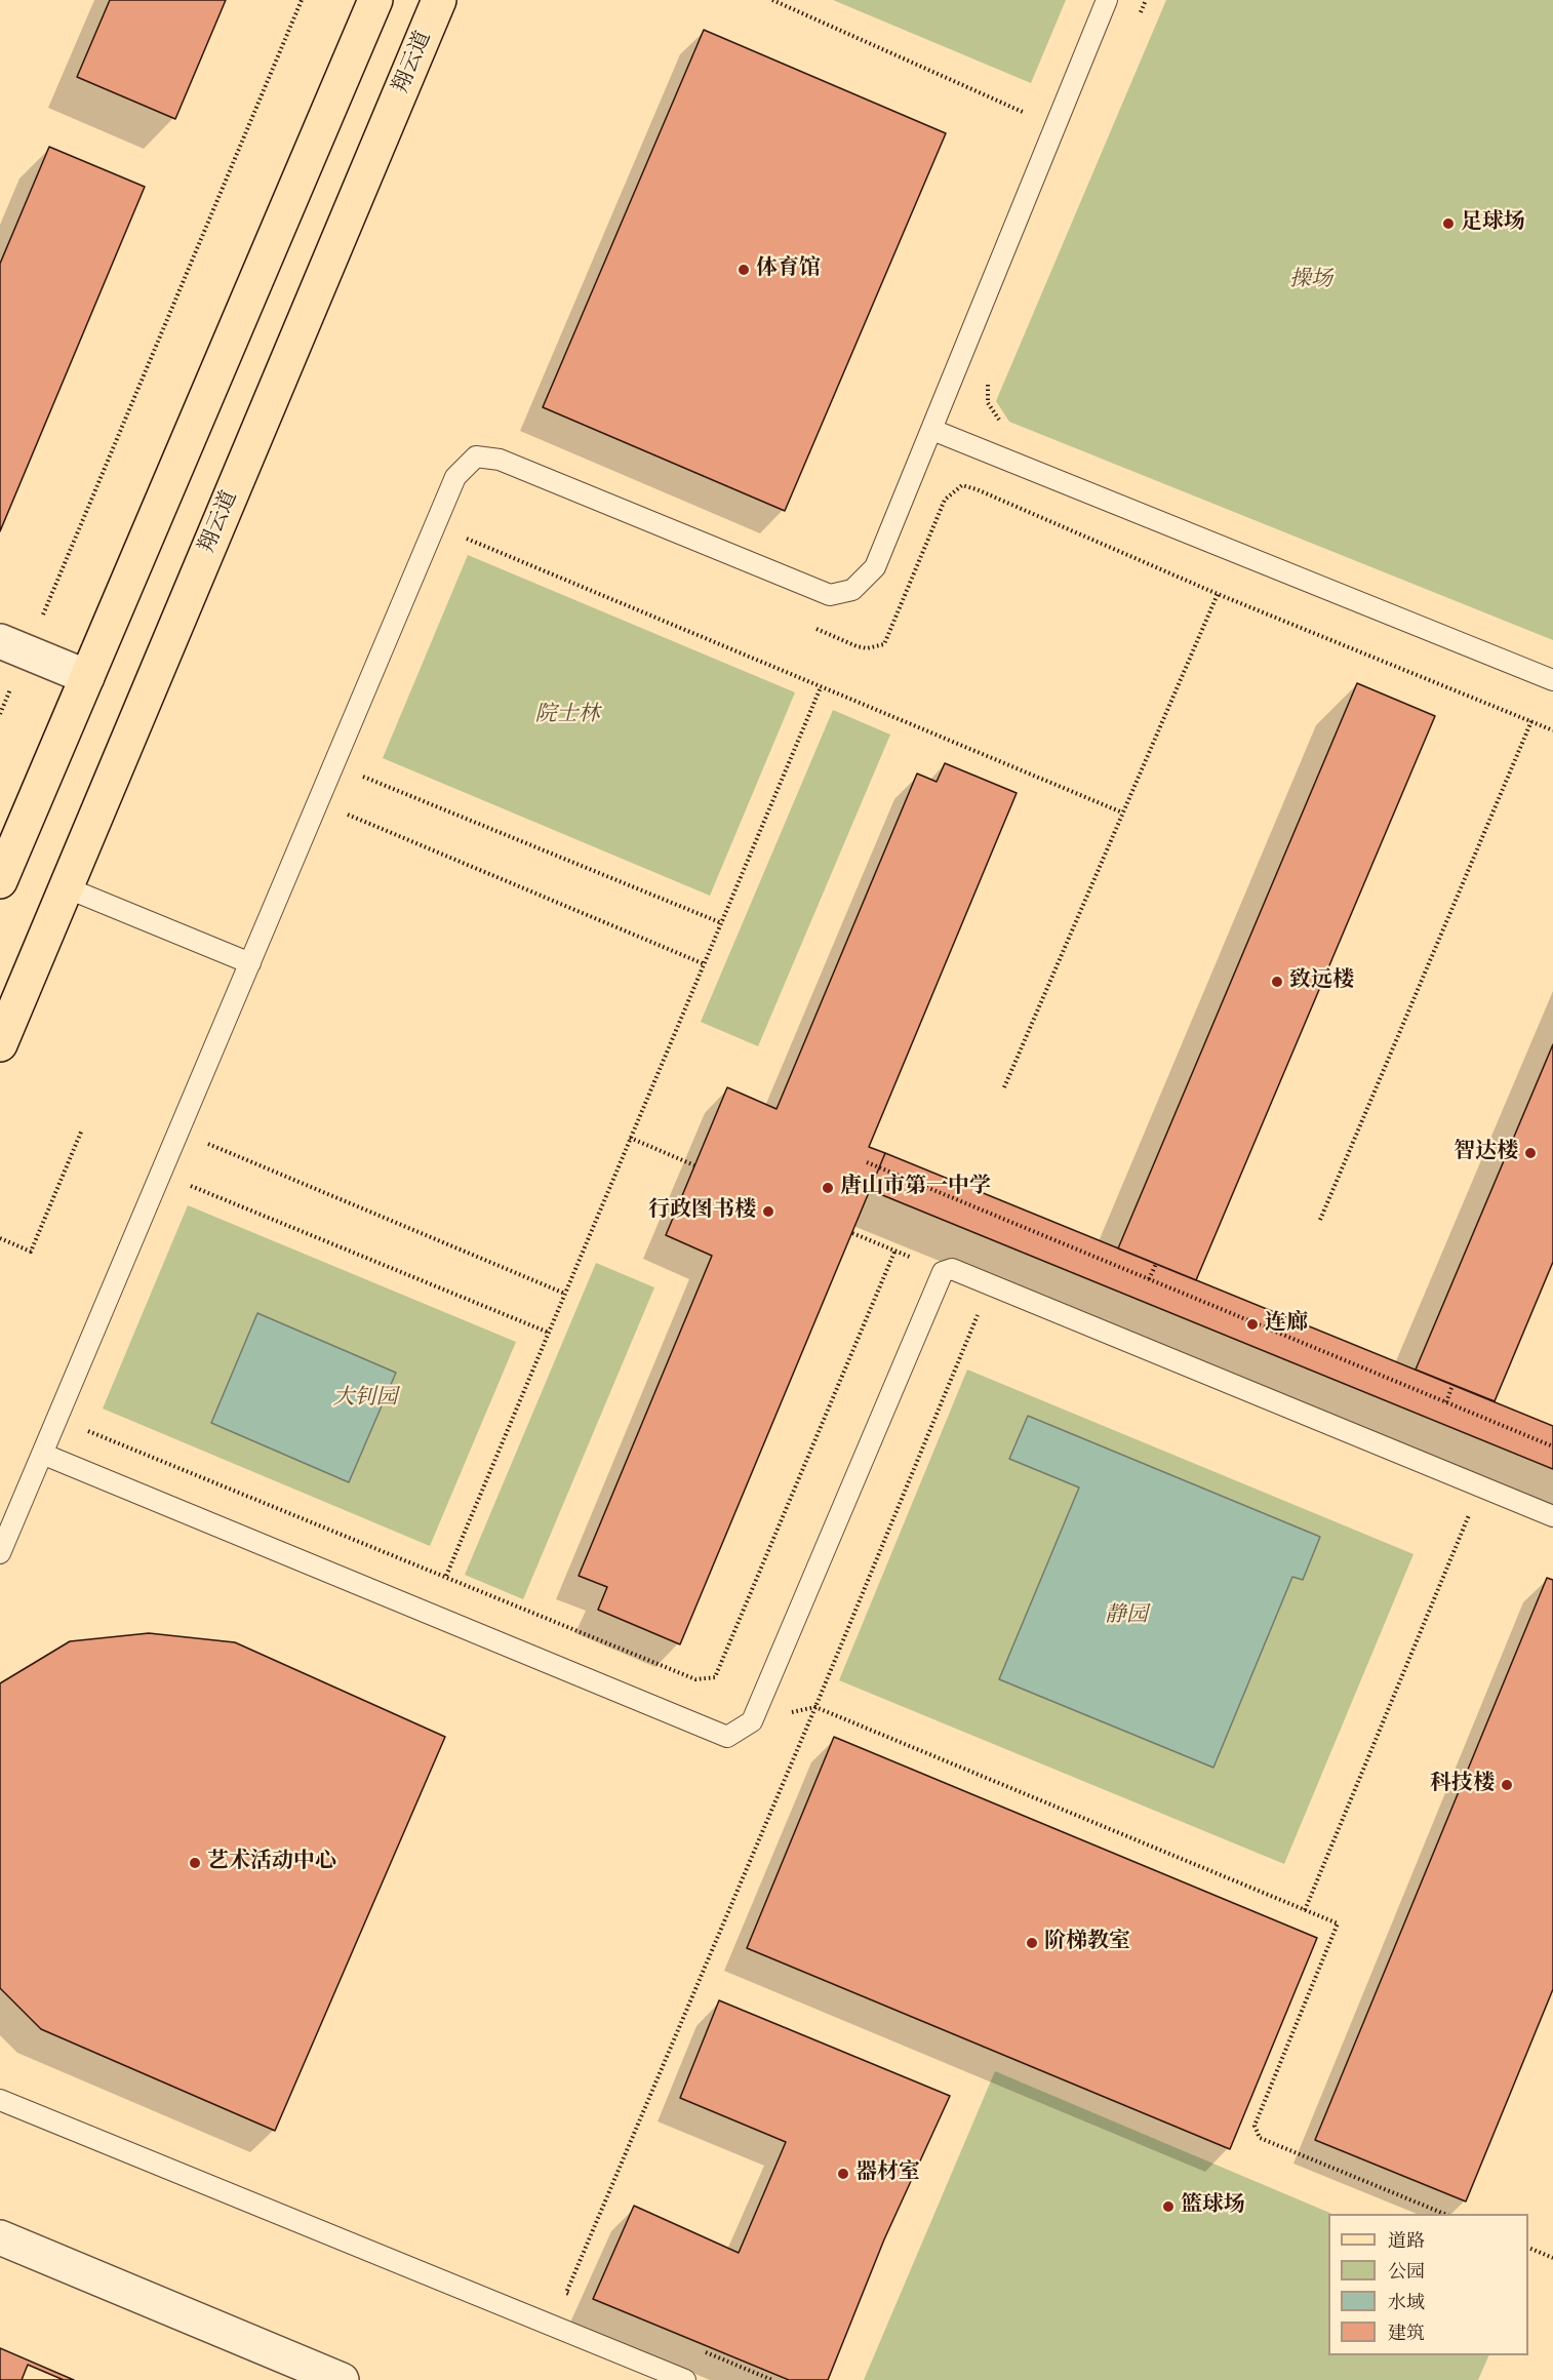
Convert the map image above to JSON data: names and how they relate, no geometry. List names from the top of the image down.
{
  "streets": {
    "main road": ["翔云道"]
  },
  "parks": [
    "操场",
    "院士林",
    "大钊园",
    "静园"
  ],
  "places": [
    "足球场",
    "体育馆",
    "致远楼",
    "智达楼",
    "唐山市第一中学",
    "行政图书楼",
    "连廊",
    "科技楼",
    "艺术活动中心",
    "阶梯教室",
    "器材室",
    "篮球场"
  ],
  "legend": [
    "道路",
    "公园",
    "水域",
    "建筑"
  ]
}
